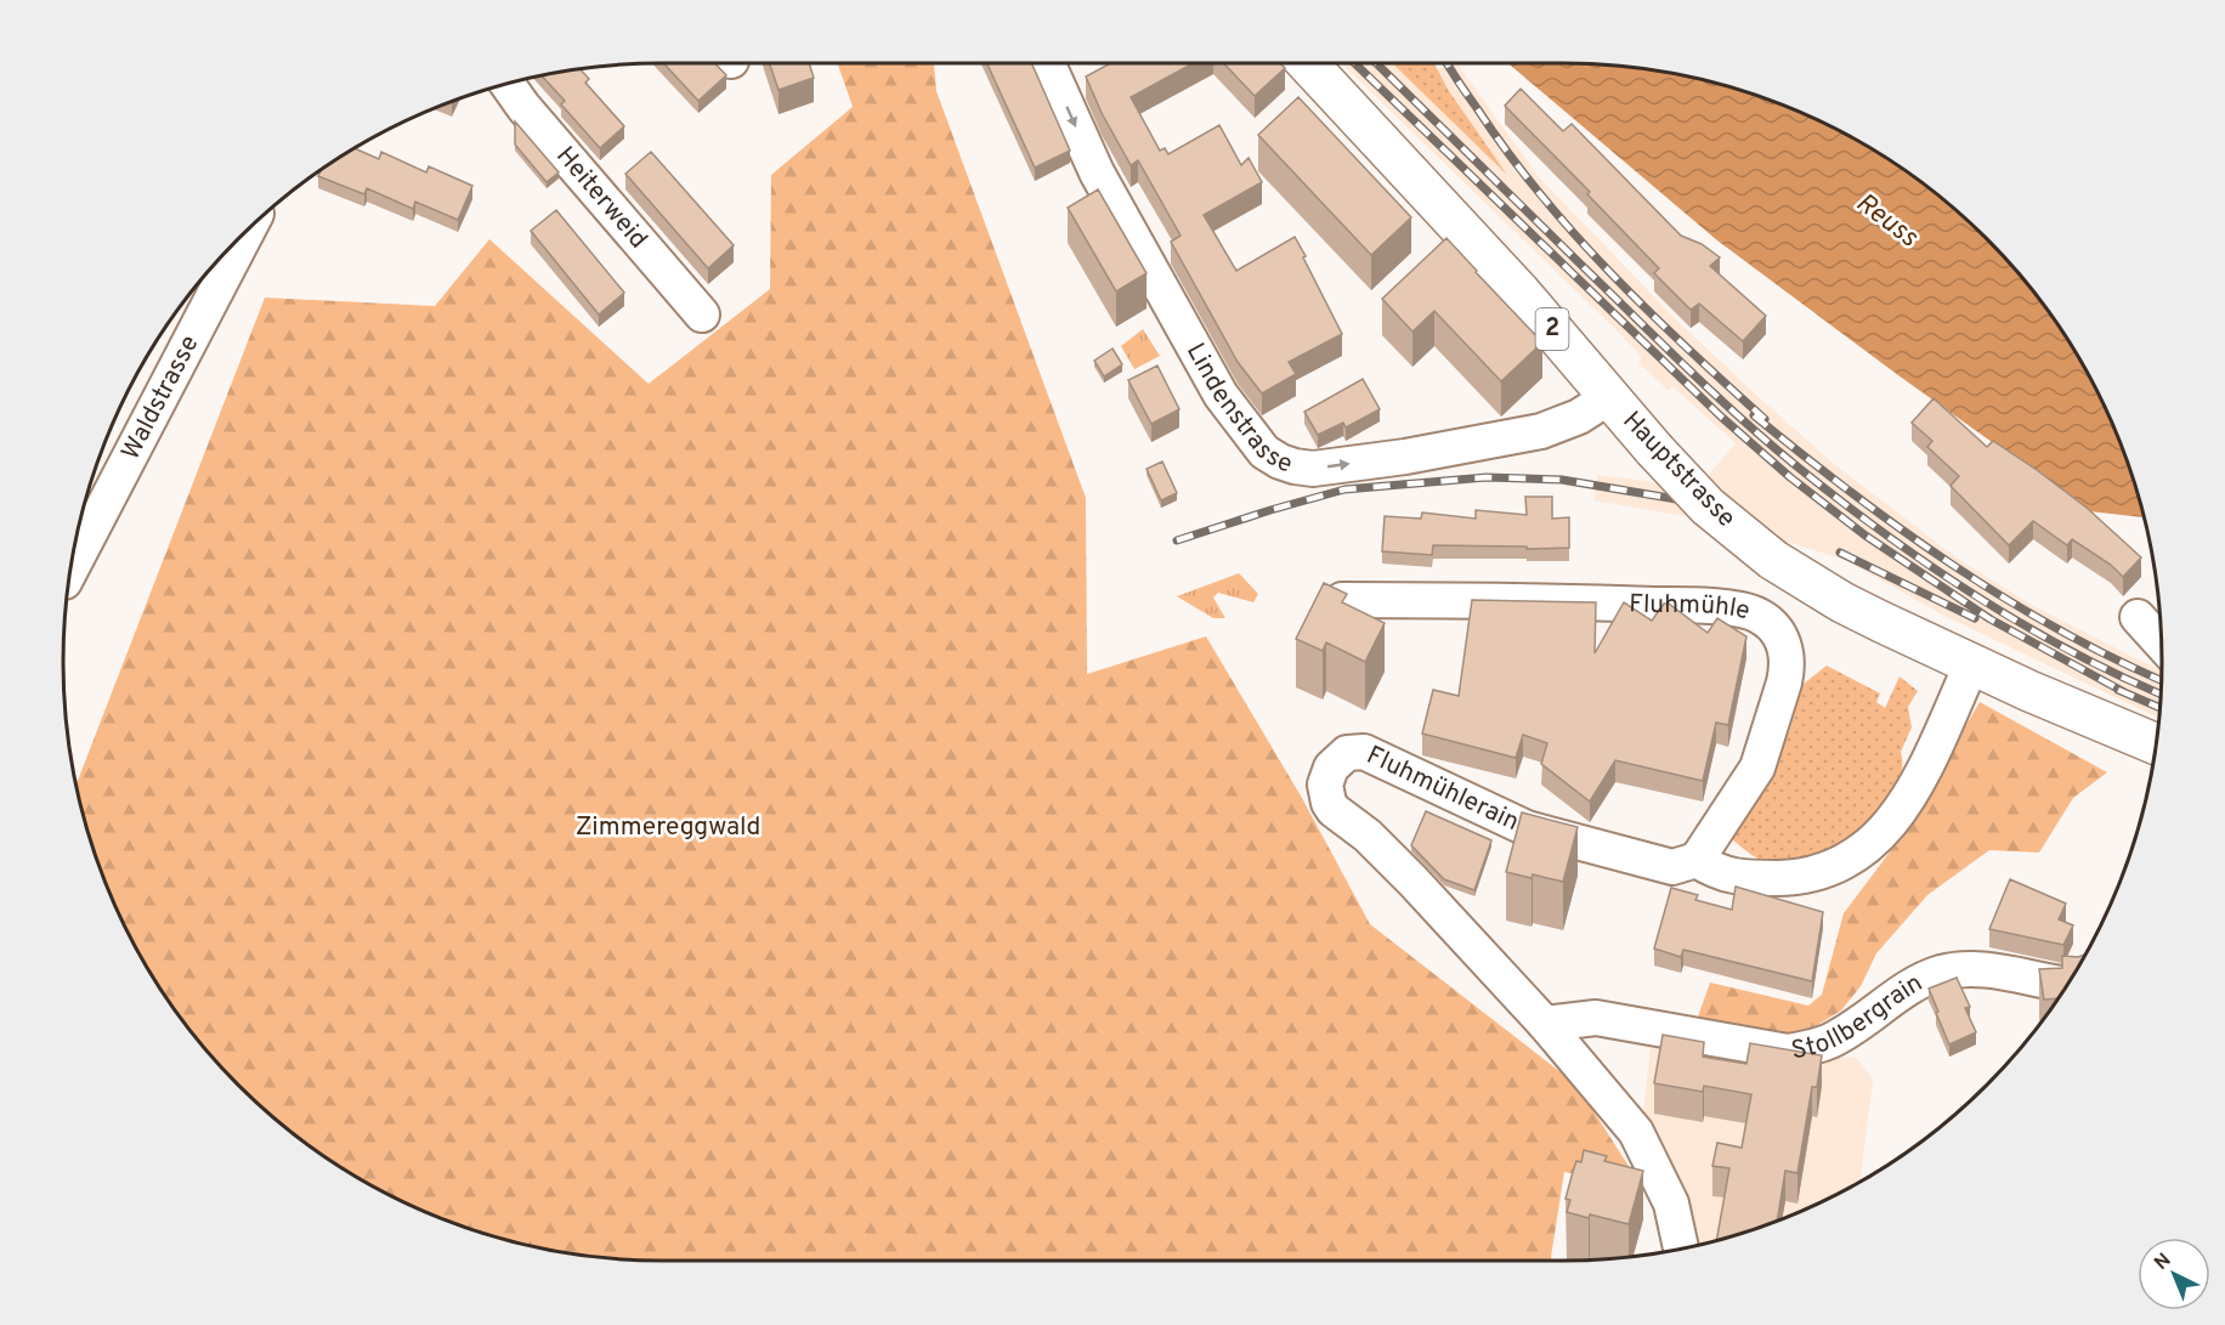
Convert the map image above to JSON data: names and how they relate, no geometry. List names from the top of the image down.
{
  "streets": {
    "main road": ["2", "Hauptstrasse"],
    "street": [
      "Heiterweid",
      "Waldstrasse",
      "Lindenstrasse",
      "Fluhmühle",
      "Fluhmühlerain",
      "Stollbergrain"
    ]
  },
  "crossings": [
    ["Lindenstrasse", "Hauptstrasse"],
    ["Fluhmühle", "Fluhmühlerain"],
    ["Fluhmühlerain", "Stollbergrain"]
  ],
  "one_way": ["Lindenstrasse"],
  "water": ["Reuss"],
  "parks": ["Zimmereggwald"],
  "north": "top left"
}
